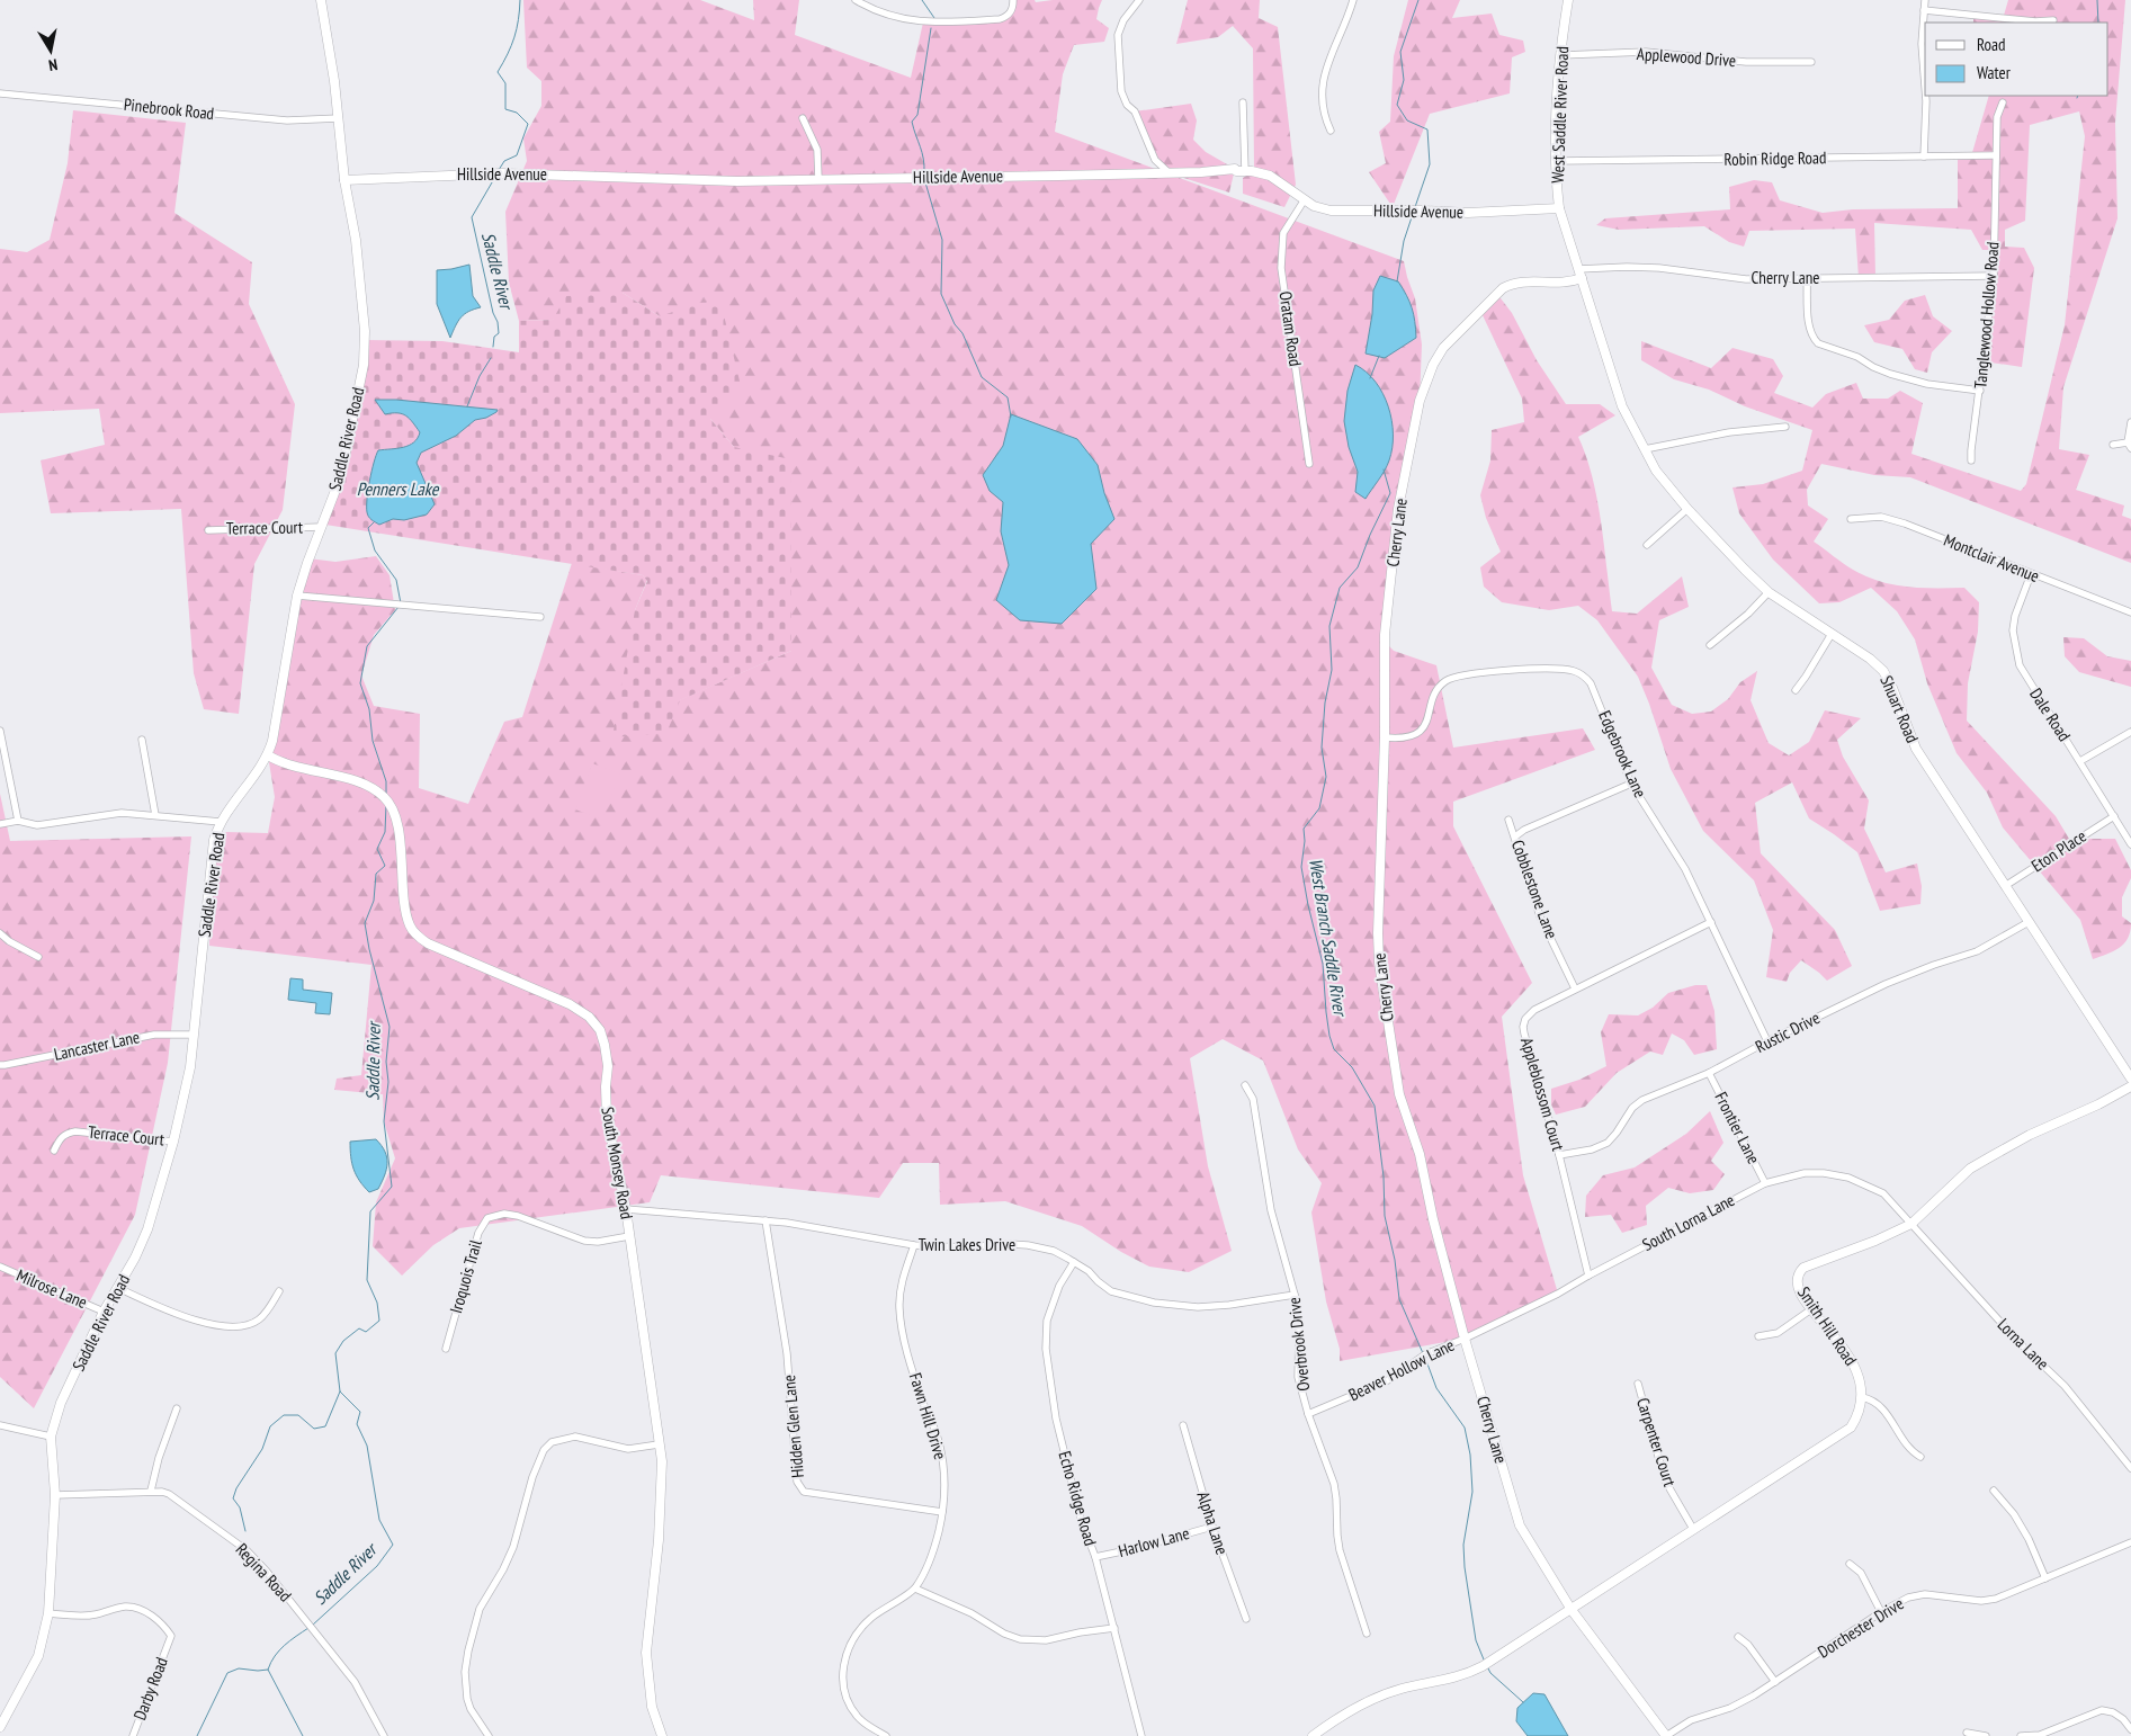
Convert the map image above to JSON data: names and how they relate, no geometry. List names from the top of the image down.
{
  "streets": {
    "street": [
      "Applewood Drive",
      "Pinebrook Road",
      "West Saddle River Road",
      "Robin Ridge Road",
      "Hillside Avenue",
      "Cherry Lane",
      "Tanglewood Hollow Road",
      "Oratam Road",
      "Saddle River Road",
      "Terrace Court",
      "Montclair Avenue",
      "Shuart Road",
      "Dale Road",
      "Edgebrook Lane",
      "Eton Place",
      "Cobblestone Lane",
      "Rustic Drive",
      "Lancaster Lane",
      "Appleblossom Court",
      "Frontier Lane",
      "South Monsey Road",
      "South Lorna Lane",
      "Twin Lakes Drive",
      "Iroquois Trail",
      "Milrose Lane",
      "Smith Hill Road",
      "Overbrook Drive",
      "Lorna Lane",
      "Beaver Hollow Lane",
      "Fawn Hill Drive",
      "Hidden Glen Lane",
      "Carpenter Court",
      "Echo Ridge Road",
      "Alpha Lane",
      "Harlow Lane",
      "Regina Road",
      "Dorchester Drive",
      "Darby Road"
    ]
  },
  "crossings": [
    ["Applewood Drive", "West Saddle River Road"],
    ["Pinebrook Road", "Saddle River Road"],
    ["West Saddle River Road", "Robin Ridge Road"],
    ["West Saddle River Road", "Hillside Avenue"],
    ["West Saddle River Road", "Cherry Lane"],
    ["West Saddle River Road", "Shuart Road"],
    ["Robin Ridge Road", "Tanglewood Hollow Road"],
    ["Hillside Avenue", "Oratam Road"],
    ["Hillside Avenue", "Saddle River Road"],
    ["Cherry Lane", "Tanglewood Hollow Road"],
    ["Cherry Lane", "Edgebrook Lane"],
    ["Cherry Lane", "South Lorna Lane"],
    ["Cherry Lane", "Beaver Hollow Lane"],
    ["Cherry Lane", "Dorchester Drive"],
    ["Saddle River Road", "Terrace Court"],
    ["Saddle River Road", "Lancaster Lane"],
    ["Saddle River Road", "South Monsey Road"],
    ["Saddle River Road", "Milrose Lane"],
    ["Saddle River Road", "Regina Road"],
    ["Saddle River Road", "Darby Road"],
    ["Montclair Avenue", "Dale Road"],
    ["Shuart Road", "Eton Place"],
    ["Shuart Road", "Rustic Drive"],
    ["Dale Road", "Eton Place"],
    ["Edgebrook Lane", "Rustic Drive"],
    ["Edgebrook Lane", "Appleblossom Court"],
    ["Cobblestone Lane", "Appleblossom Court"],
    ["Rustic Drive", "Appleblossom Court"],
    ["Rustic Drive", "Frontier Lane"],
    ["Appleblossom Court", "South Lorna Lane"],
    ["Frontier Lane", "South Lorna Lane"],
    ["South Monsey Road", "Twin Lakes Drive"],
    ["South Monsey Road", "Iroquois Trail"],
    ["South Lorna Lane", "Smith Hill Road"],
    ["South Lorna Lane", "Lorna Lane"],
    ["South Lorna Lane", "Beaver Hollow Lane"],
    ["Twin Lakes Drive", "Overbrook Drive"],
    ["Twin Lakes Drive", "Fawn Hill Drive"],
    ["Twin Lakes Drive", "Hidden Glen Lane"],
    ["Twin Lakes Drive", "Echo Ridge Road"],
    ["Smith Hill Road", "Lorna Lane"],
    ["Overbrook Drive", "Beaver Hollow Lane"],
    ["Fawn Hill Drive", "Hidden Glen Lane"],
    ["Echo Ridge Road", "Harlow Lane"],
    ["Alpha Lane", "Harlow Lane"]
  ],
  "water": ["Saddle River", "Penners Lake", "West Branch Saddle River"],
  "legend": ["Road", "Water"],
  "north": "bottom"
}
